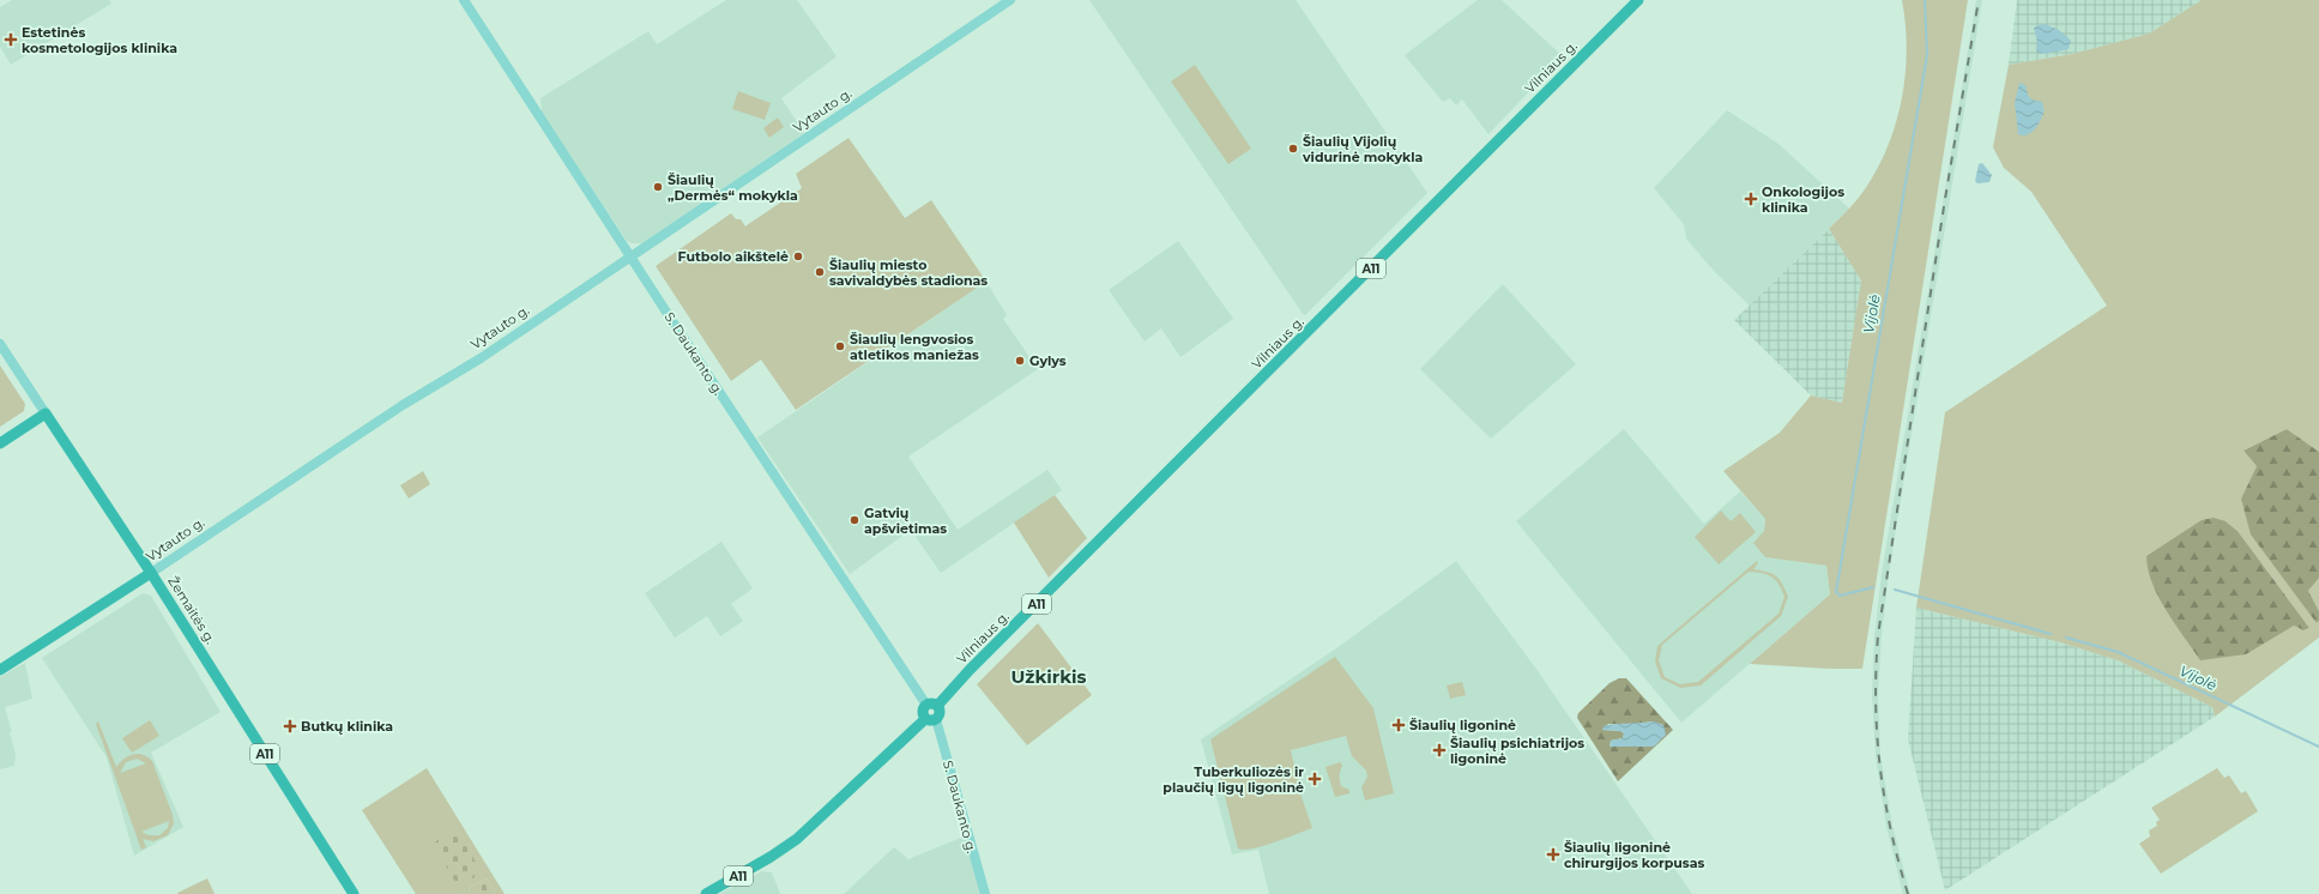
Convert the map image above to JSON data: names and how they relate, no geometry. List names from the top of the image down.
{
  "streets": {
    "highway": [
      "Vilniaus g.",
      "Vytauto g.",
      "A11",
      "Žemaitės g."
    ],
    "main road": ["S. Daukanto g."]
  },
  "crossings": [
    ["Vilniaus g.", "S. Daukanto g."],
    ["Vytauto g.", "S. Daukanto g."],
    ["Vytauto g.", "Žemaitės g."],
    ["A11", "S. Daukanto g."]
  ],
  "districts": ["Užkirkis"],
  "water": ["Vijolė"],
  "places": {
    "health": [
      "Estetinės kosmetologijos klinika",
      "Onkologijos klinika",
      "Šiaulių ligoninė",
      "Butkų klinika",
      "Šiaulių psichiatrijos ligoninė",
      "Tuberkuliozės ir plaučių ligų ligoninė",
      "Šiaulių ligoninė chirurgijos korpusas"
    ],
    "other": [
      "Šiaulių Vijolių vidurinė mokykla",
      "Šiaulių „Dermės“ mokykla",
      "Futbolo aikštelė",
      "Šiaulių miesto savivaldybės stadionas",
      "Šiaulių lengvosios atletikos maniežas",
      "Gylys",
      "Gatvių apšvietimas"
    ]
  }
}
